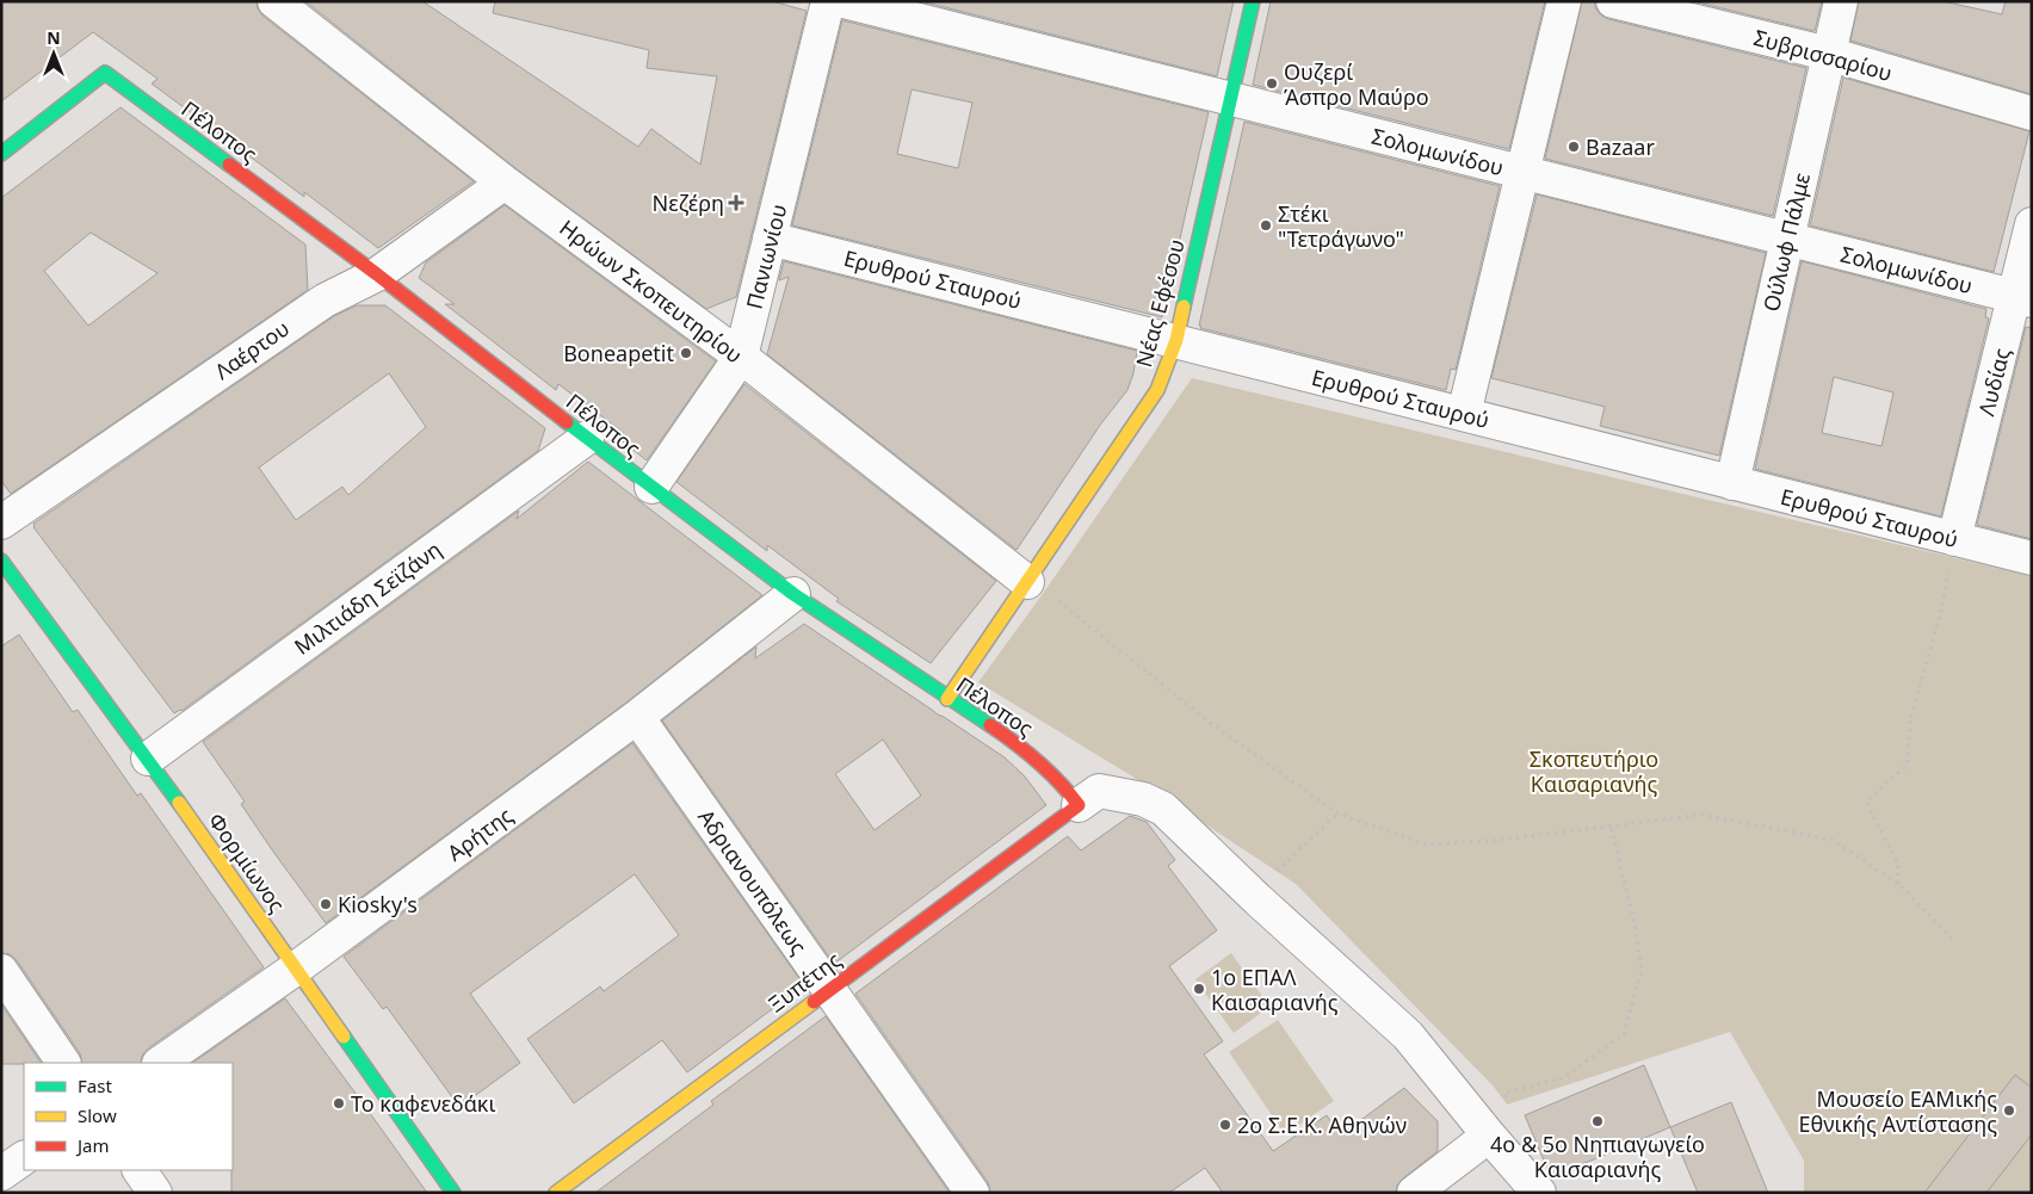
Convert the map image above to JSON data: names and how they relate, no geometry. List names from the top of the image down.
{
  "streets": {
    "street": [
      "Συβρισσαρίου",
      "Πέλοπος",
      "Σολομωνίδου",
      "Ούλωφ Πάλμε",
      "Πανιωνίου",
      "Ερυθρού Σταυρού",
      "Ηρώων Σκοπευτηρίου",
      "Νέας Εφέσου",
      "Λαέρτου",
      "Λυδίας",
      "Μιλτιάδη Σεϊζάνη",
      "Αρήτης",
      "Φορμίωνος",
      "Αδριανουπόλεως",
      "Ξυπέτης"
    ]
  },
  "crossings": [
    ["Συβρισσαρίου", "Ούλωφ Πάλμε"],
    ["Πέλοπος", "Πανιωνίου"],
    ["Πέλοπος", "Νέας Εφέσου"],
    ["Πέλοπος", "Λαέρτου"],
    ["Πέλοπος", "Μιλτιάδη Σεϊζάνη"],
    ["Πέλοπος", "Αρήτης"],
    ["Πέλοπος", "Ξυπέτης"],
    ["Σολομωνίδου", "Ούλωφ Πάλμε"],
    ["Σολομωνίδου", "Νέας Εφέσου"],
    ["Σολομωνίδου", "Λυδίας"],
    ["Ούλωφ Πάλμε", "Ερυθρού Σταυρού"],
    ["Πανιωνίου", "Ερυθρού Σταυρού"],
    ["Πανιωνίου", "Ηρώων Σκοπευτηρίου"],
    ["Ερυθρού Σταυρού", "Νέας Εφέσου"],
    ["Ερυθρού Σταυρού", "Λυδίας"],
    ["Ηρώων Σκοπευτηρίου", "Νέας Εφέσου"],
    ["Ηρώων Σκοπευτηρίου", "Λαέρτου"],
    ["Μιλτιάδη Σεϊζάνη", "Φορμίωνος"],
    ["Αρήτης", "Φορμίωνος"],
    ["Αρήτης", "Αδριανουπόλεως"],
    ["Αδριανουπόλεως", "Ξυπέτης"]
  ],
  "parks": ["Σκοπευτήριο Καισαριανής"],
  "places": {
    "other": [
      "Ουζερί Άσπρο Μαύρο",
      "Bazaar",
      "Στέκι \"Τετράγωνο\"",
      "Boneapetit",
      "Kiosky's",
      "1ο ΕΠΑΛ Καισαριανής",
      "Το καφενεδάκι",
      "Μουσείο ΕΑΜικής Εθνικής Αντίστασης",
      "4o & 5ο Νηπιαγωγείο Καισαριανής",
      "2ο Σ.Ε.Κ. Αθηνών"
    ],
    "health": ["Νεζέρη"]
  },
  "legend": ["Fast", "Slow", "Jam"],
  "north": "top"
}
